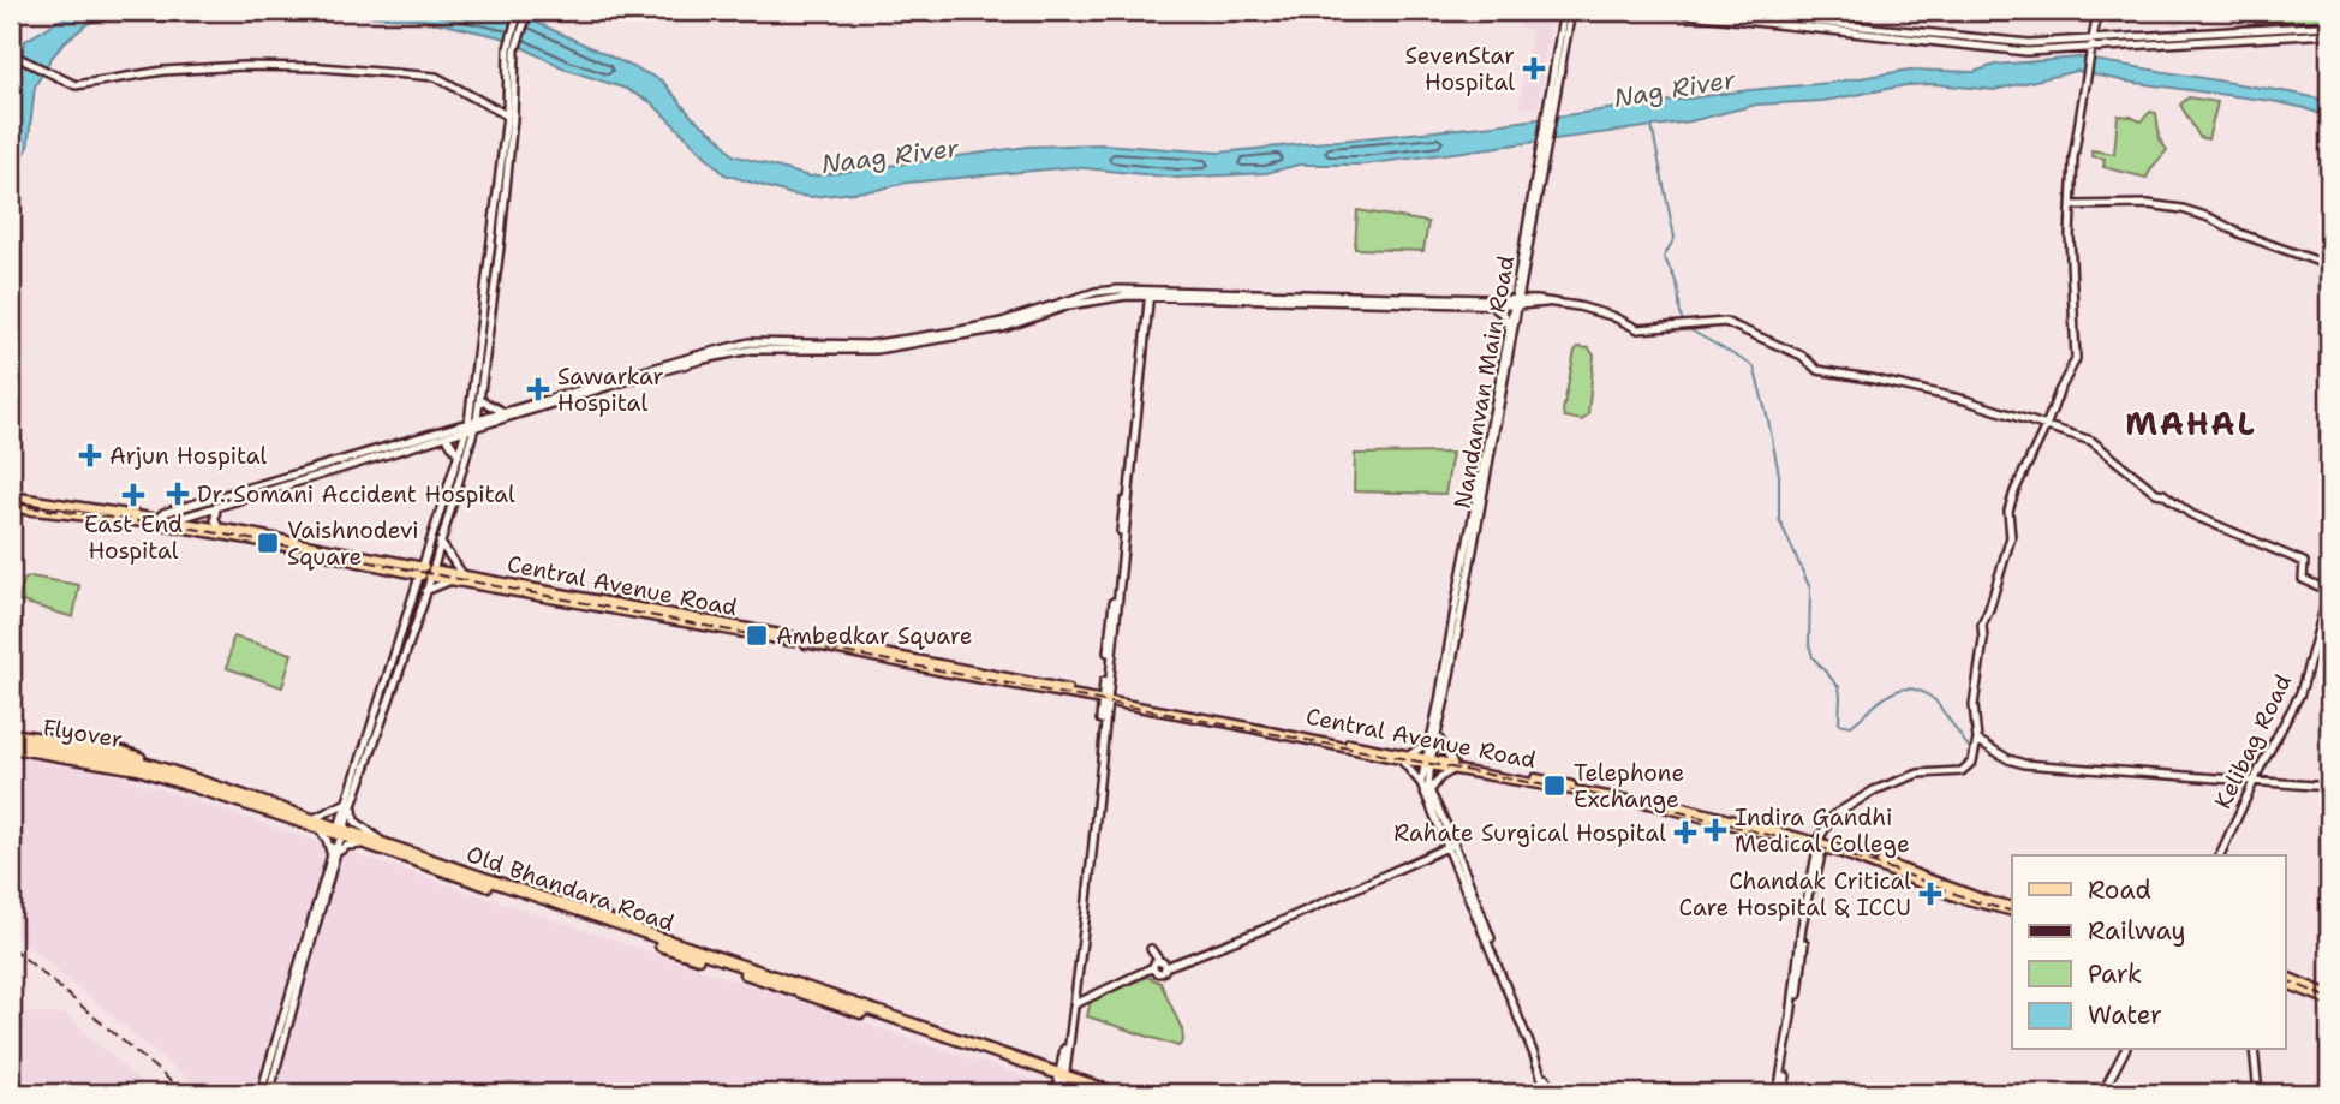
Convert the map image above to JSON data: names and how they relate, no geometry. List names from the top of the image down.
{
  "streets": {
    "highway": ["Flyover", "Old Bhandara Road"],
    "main road": ["Nandanvan Main Road", "Central Avenue Road", "Kelibag Road"]
  },
  "crossings": [
    ["Flyover", "Old Bhandara Road"]
  ],
  "districts": ["MAHAL"],
  "water": ["Nag River", "Naag River"],
  "places": {
    "health": [
      "SevenStar Hospital",
      "Sawarkar Hospital",
      "Arjun Hospital",
      "Dr. Somani Accident Hospital",
      "East End Hospital",
      "Indira Gandhi Medical College",
      "Rahate Surgical Hospital",
      "Chandak Critical Care Hospital & ICCU"
    ],
    "transit": ["Vaishnodevi Square", "Ambedkar Square", "Telephone Exchange"]
  },
  "legend": [
    "Road",
    "Railway",
    "Park",
    "Water"
  ]
}
